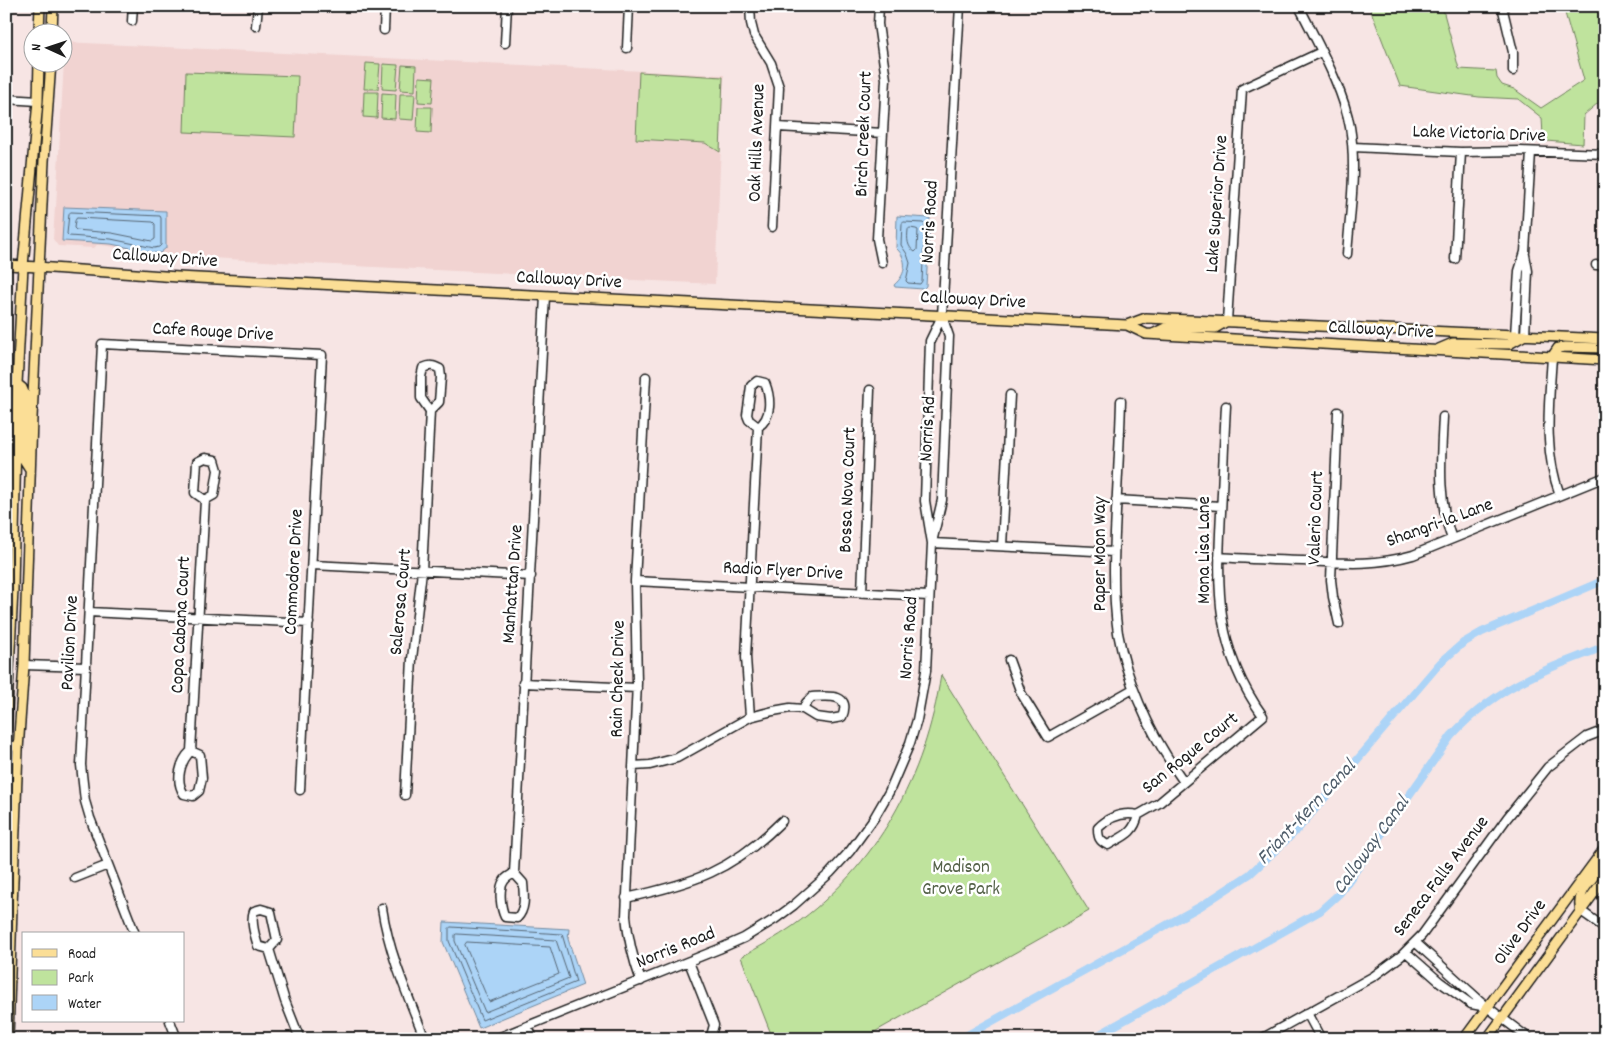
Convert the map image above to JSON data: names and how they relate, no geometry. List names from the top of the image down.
{
  "streets": {
    "main road": ["Calloway Drive", "Olive Drive"],
    "street": [
      "Birch Creek Court",
      "Lake Victoria Drive",
      "Oak Hills Avenue",
      "Lake Superior Drive",
      "Norris Road",
      "Cafe Rouge Drive",
      "Norris Rd",
      "Bossa Nova Court",
      "Valerio Court",
      "Shangri-la Lane",
      "Mona Lisa Lane",
      "Paper Moon Way",
      "Commodore Drive",
      "Radio Flyer Drive",
      "Manhattan Drive",
      "Salerosa Court",
      "Copa Cabana Court",
      "Pavilion Drive",
      "Rain Check Drive",
      "San Rogue Court",
      "Seneca Falls Avenue"
    ]
  },
  "crossings": [
    ["Lake Superior Drive", "Calloway Drive"],
    ["Norris Road", "Calloway Drive"],
    ["Norris Road", "Norris Rd"],
    ["Norris Road", "Radio Flyer Drive"],
    ["Norris Road", "Rain Check Drive"],
    ["Calloway Drive", "Norris Rd"],
    ["Calloway Drive", "Manhattan Drive"],
    ["Cafe Rouge Drive", "Commodore Drive"],
    ["Cafe Rouge Drive", "Pavilion Drive"],
    ["Bossa Nova Court", "Radio Flyer Drive"],
    ["Valerio Court", "Shangri-la Lane"],
    ["Shangri-la Lane", "Mona Lisa Lane"],
    ["Mona Lisa Lane", "San Rogue Court"],
    ["Paper Moon Way", "San Rogue Court"],
    ["Radio Flyer Drive", "Rain Check Drive"]
  ],
  "water": ["Friant-Kern Canal", "Calloway Canal"],
  "parks": ["Madison Grove Park"],
  "legend": ["Road", "Park", "Water"],
  "north": "left"
}
